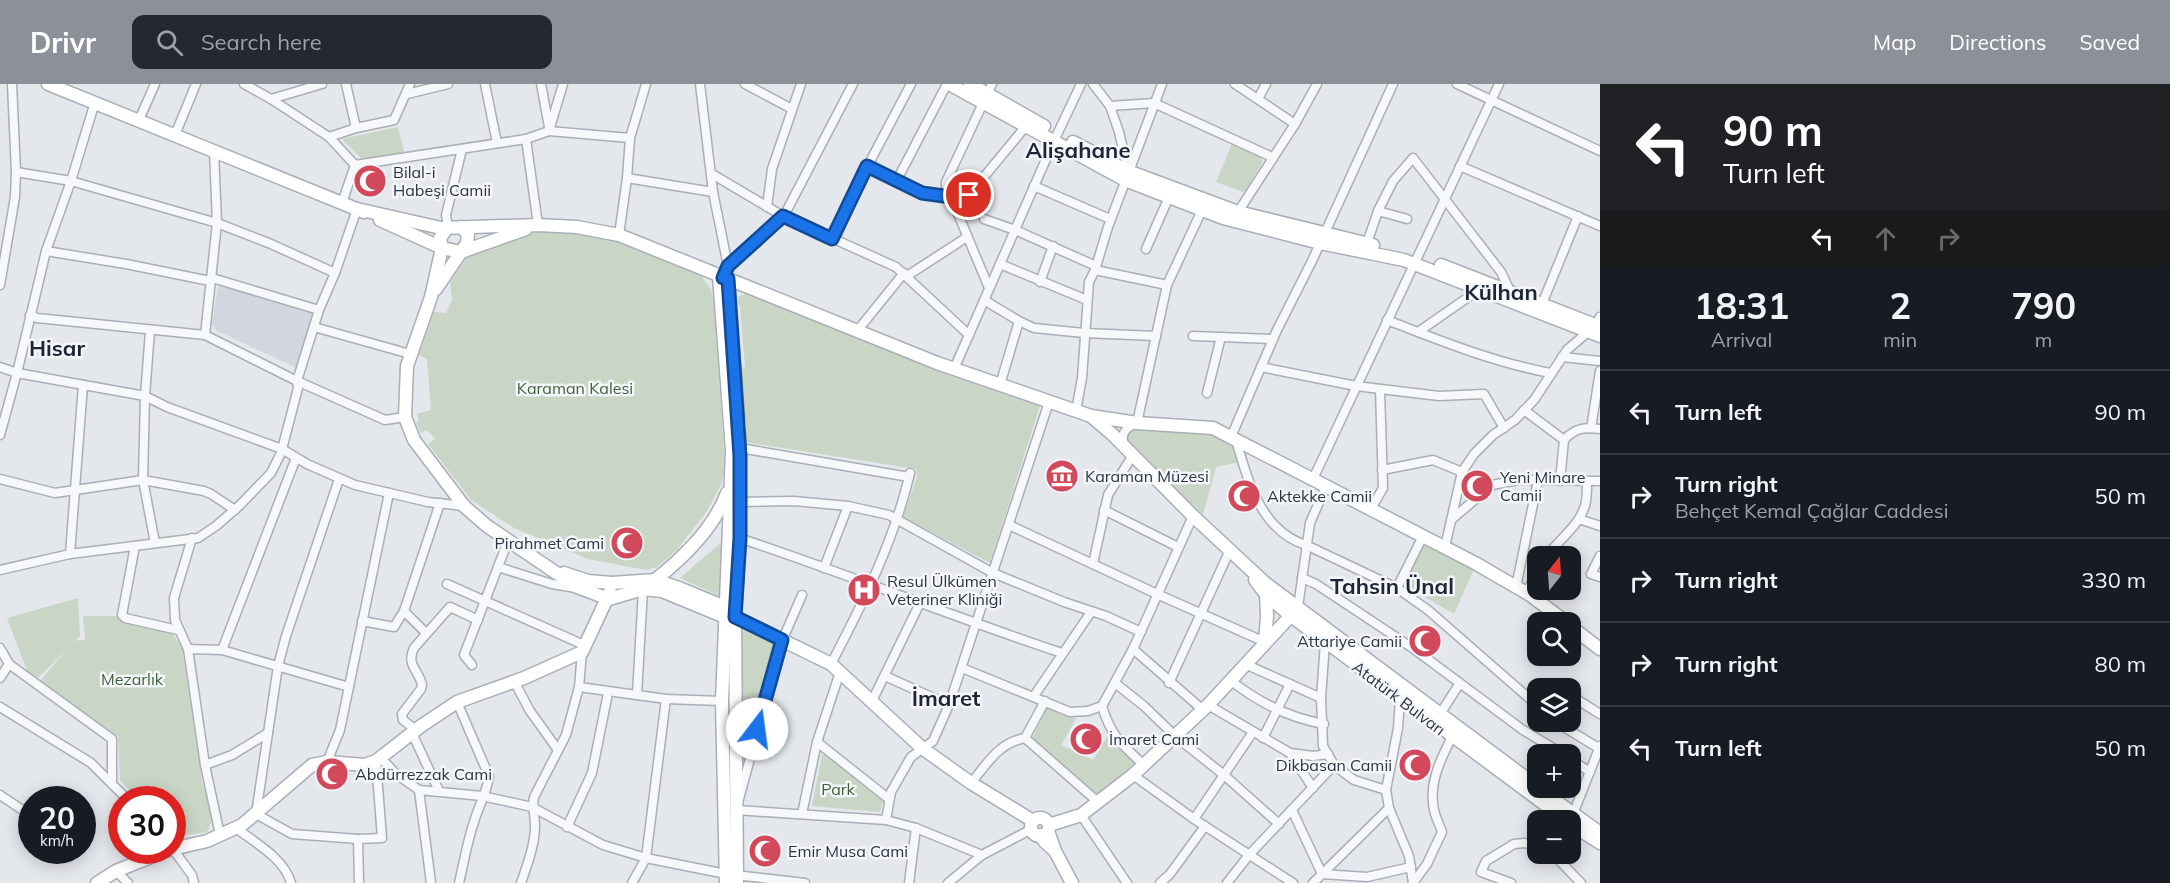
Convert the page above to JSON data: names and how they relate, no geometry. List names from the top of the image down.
{
  "streets": {
    "main road": ["Atatürk Bulvarı"]
  },
  "districts": [
    "Alişahane",
    "Külhan",
    "Hisar",
    "Tahsin Ünal",
    "İmaret"
  ],
  "parks": ["Karaman Kalesi", "Mezarlık", "Park"],
  "places": {
    "mosque": [
      "Bilal-i Habeşi Camii",
      "Yeni Minare Camii",
      "Aktekke Camii",
      "Pirahmet Cami",
      "Attariye Camii",
      "İmaret Cami",
      "Dikbasan Camii",
      "Abdürrezzak Cami",
      "Emir Musa Cami"
    ],
    "museum": ["Karaman Müzesi"],
    "hospital": ["Resul Ülkümen Veteriner Kliniği"]
  },
  "north": "top",
  "page": {
    "header": "Drivr",
    "search": "Search here",
    "nav": ["Map", "Directions", "Saved"],
    "turn": ["90 m", "Turn left"],
    "eta": [
      "18:31",
      "Arrival",
      "2",
      "min",
      "790",
      "m"
    ],
    "list": [
      {
        "name": "Turn left",
        "value": "90 m"
      },
      {
        "name": "Turn right",
        "note": "Behçet Kemal Çağlar Caddesi",
        "value": "50 m"
      },
      {
        "name": "Turn right",
        "value": "330 m"
      },
      {
        "name": "Turn right",
        "value": "80 m"
      },
      {
        "name": "Turn left",
        "value": "50 m"
      }
    ],
    "map_buttons": ["+", "−"],
    "speed": "20 km/h",
    "limit": "30"
  }
}
